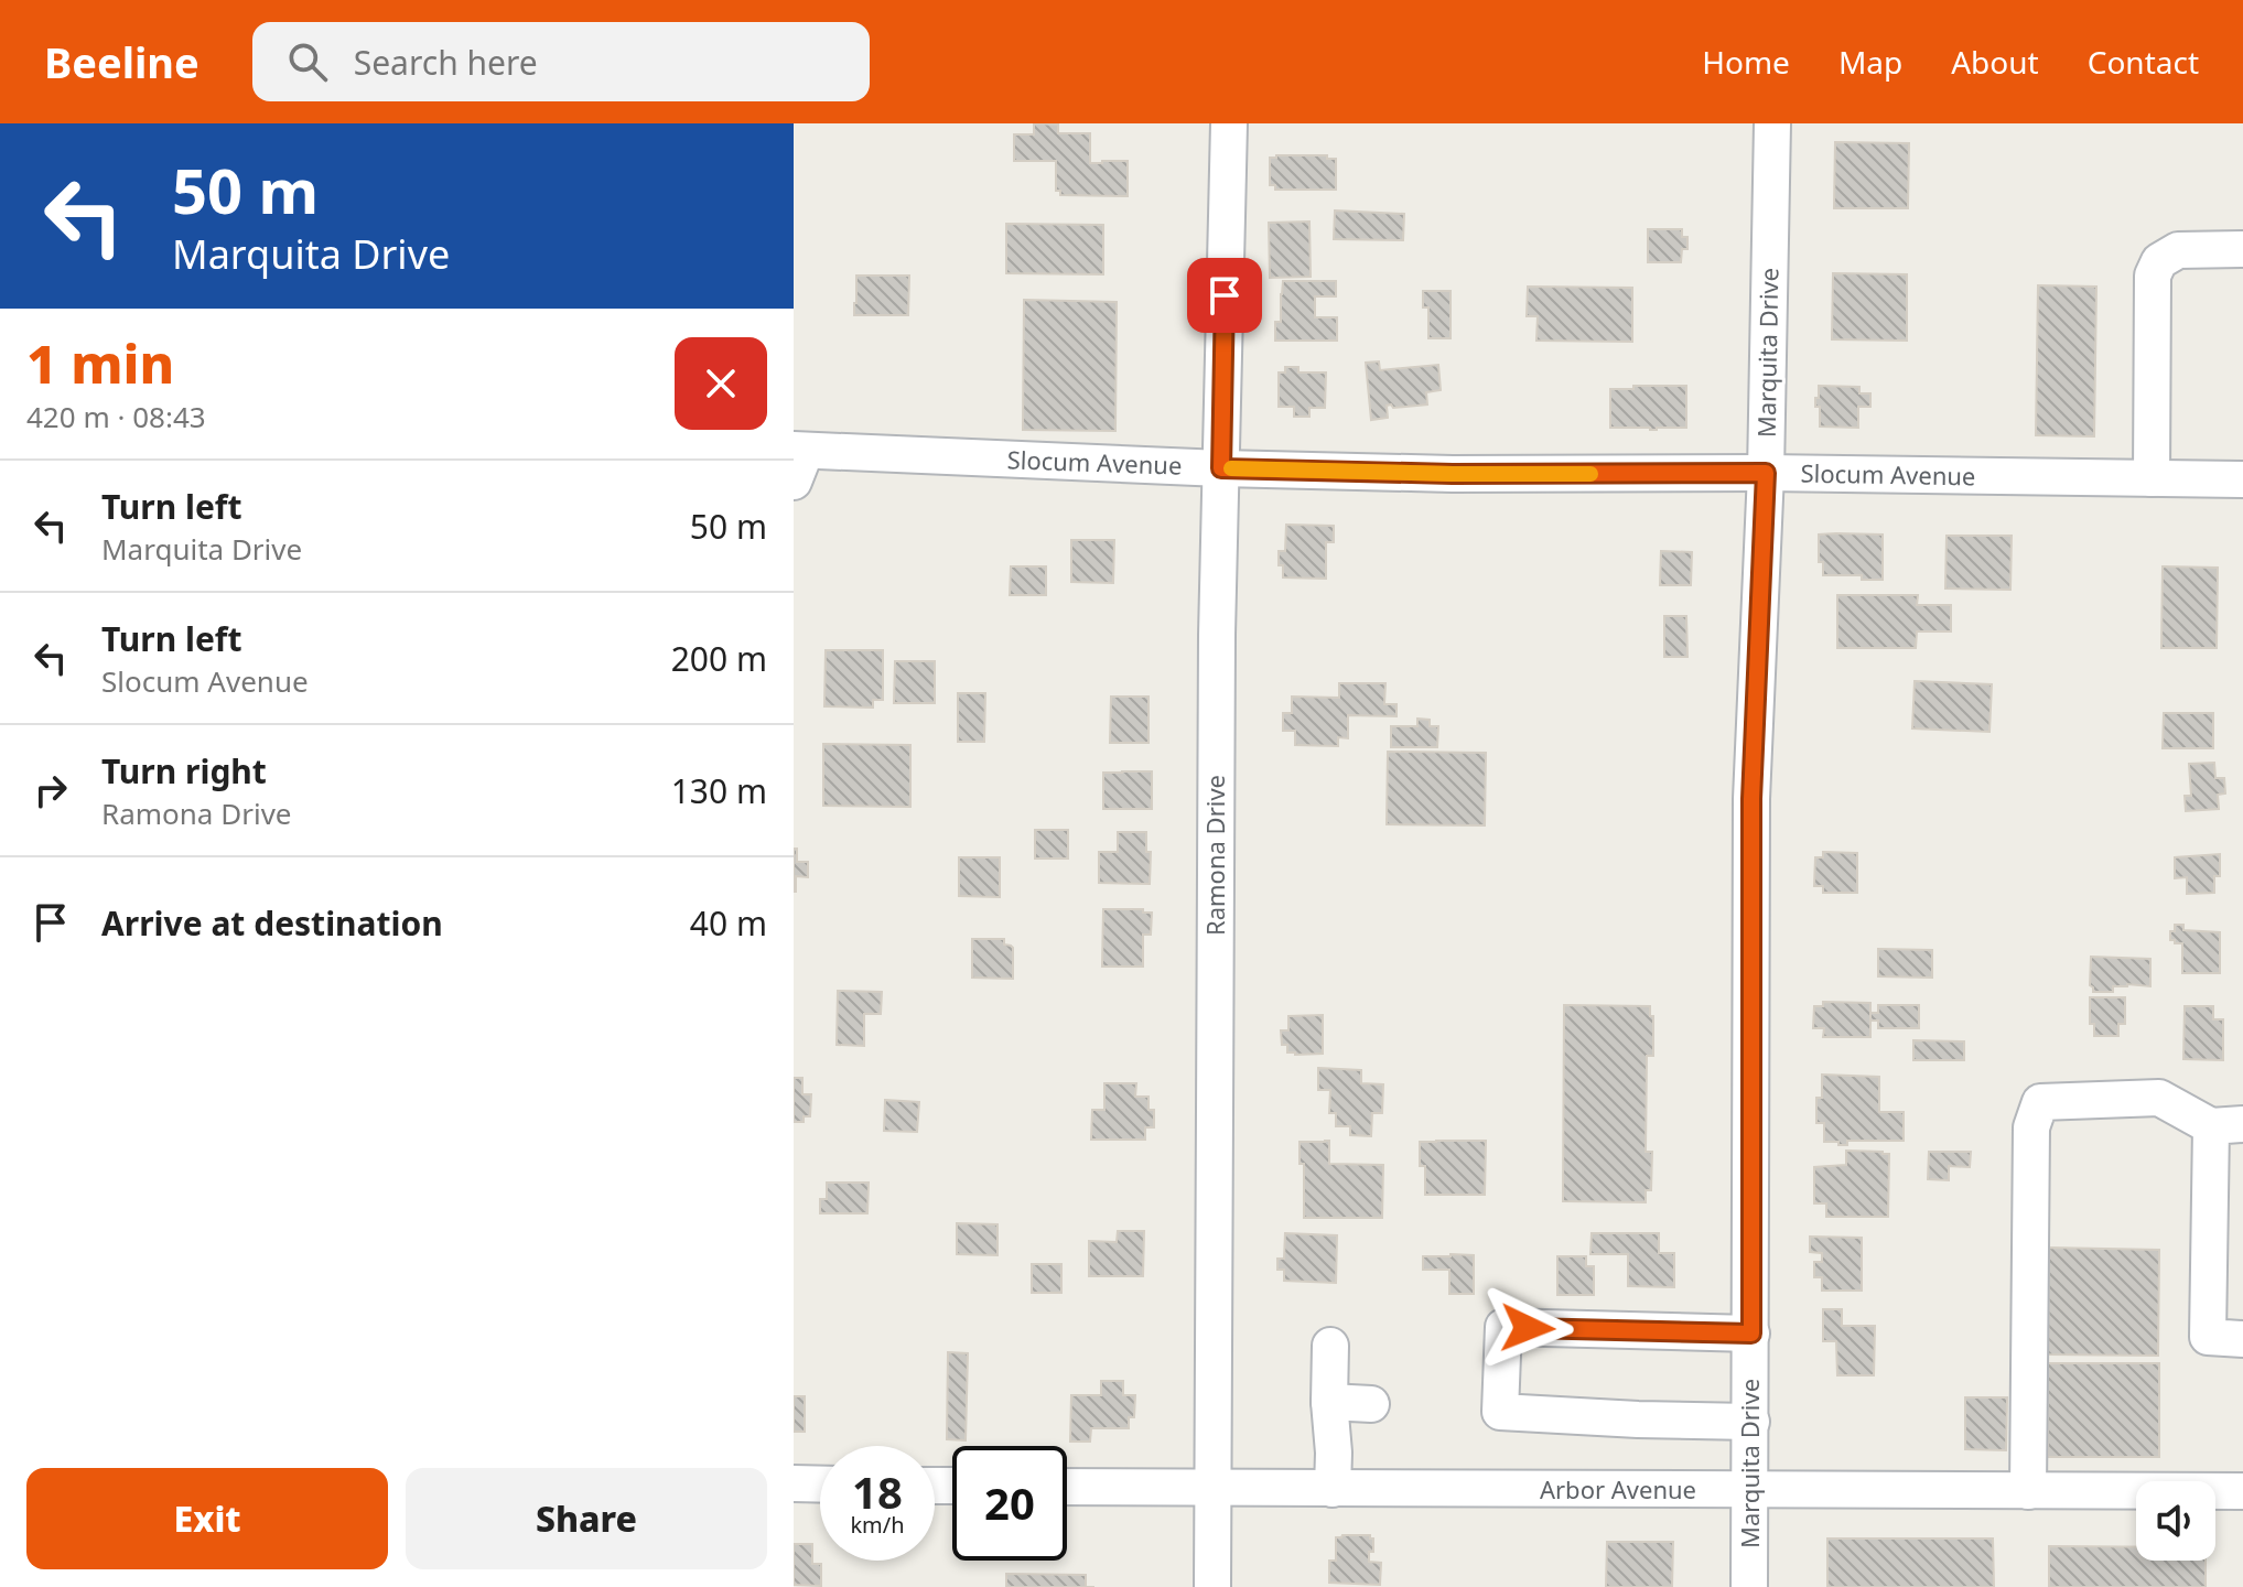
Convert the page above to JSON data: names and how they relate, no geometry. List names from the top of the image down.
{
  "streets": {
    "street": [
      "Marquita Drive",
      "Slocum Avenue",
      "Ramona Drive",
      "Arbor Avenue"
    ]
  },
  "crossings": [
    ["Marquita Drive", "Slocum Avenue"],
    ["Marquita Drive", "Arbor Avenue"],
    ["Slocum Avenue", "Ramona Drive"],
    ["Ramona Drive", "Arbor Avenue"]
  ],
  "page": {
    "header": "Beeline",
    "search": "Search here",
    "nav": [
      "Home",
      "Map",
      "About",
      "Contact"
    ],
    "turn": ["50 m", "Marquita Drive"],
    "heading": ["1 min", "420 m · 08:43"],
    "list": [
      {
        "name": "Turn left",
        "note": "Marquita Drive",
        "value": "50 m"
      },
      {
        "name": "Turn left",
        "note": "Slocum Avenue",
        "value": "200 m"
      },
      {
        "name": "Turn right",
        "note": "Ramona Drive",
        "value": "130 m"
      },
      {
        "name": "Arrive at destination",
        "value": "40 m"
      }
    ],
    "speed": "18 km/h",
    "limit": "20",
    "buttons": ["Exit", "Share"]
  }
}
